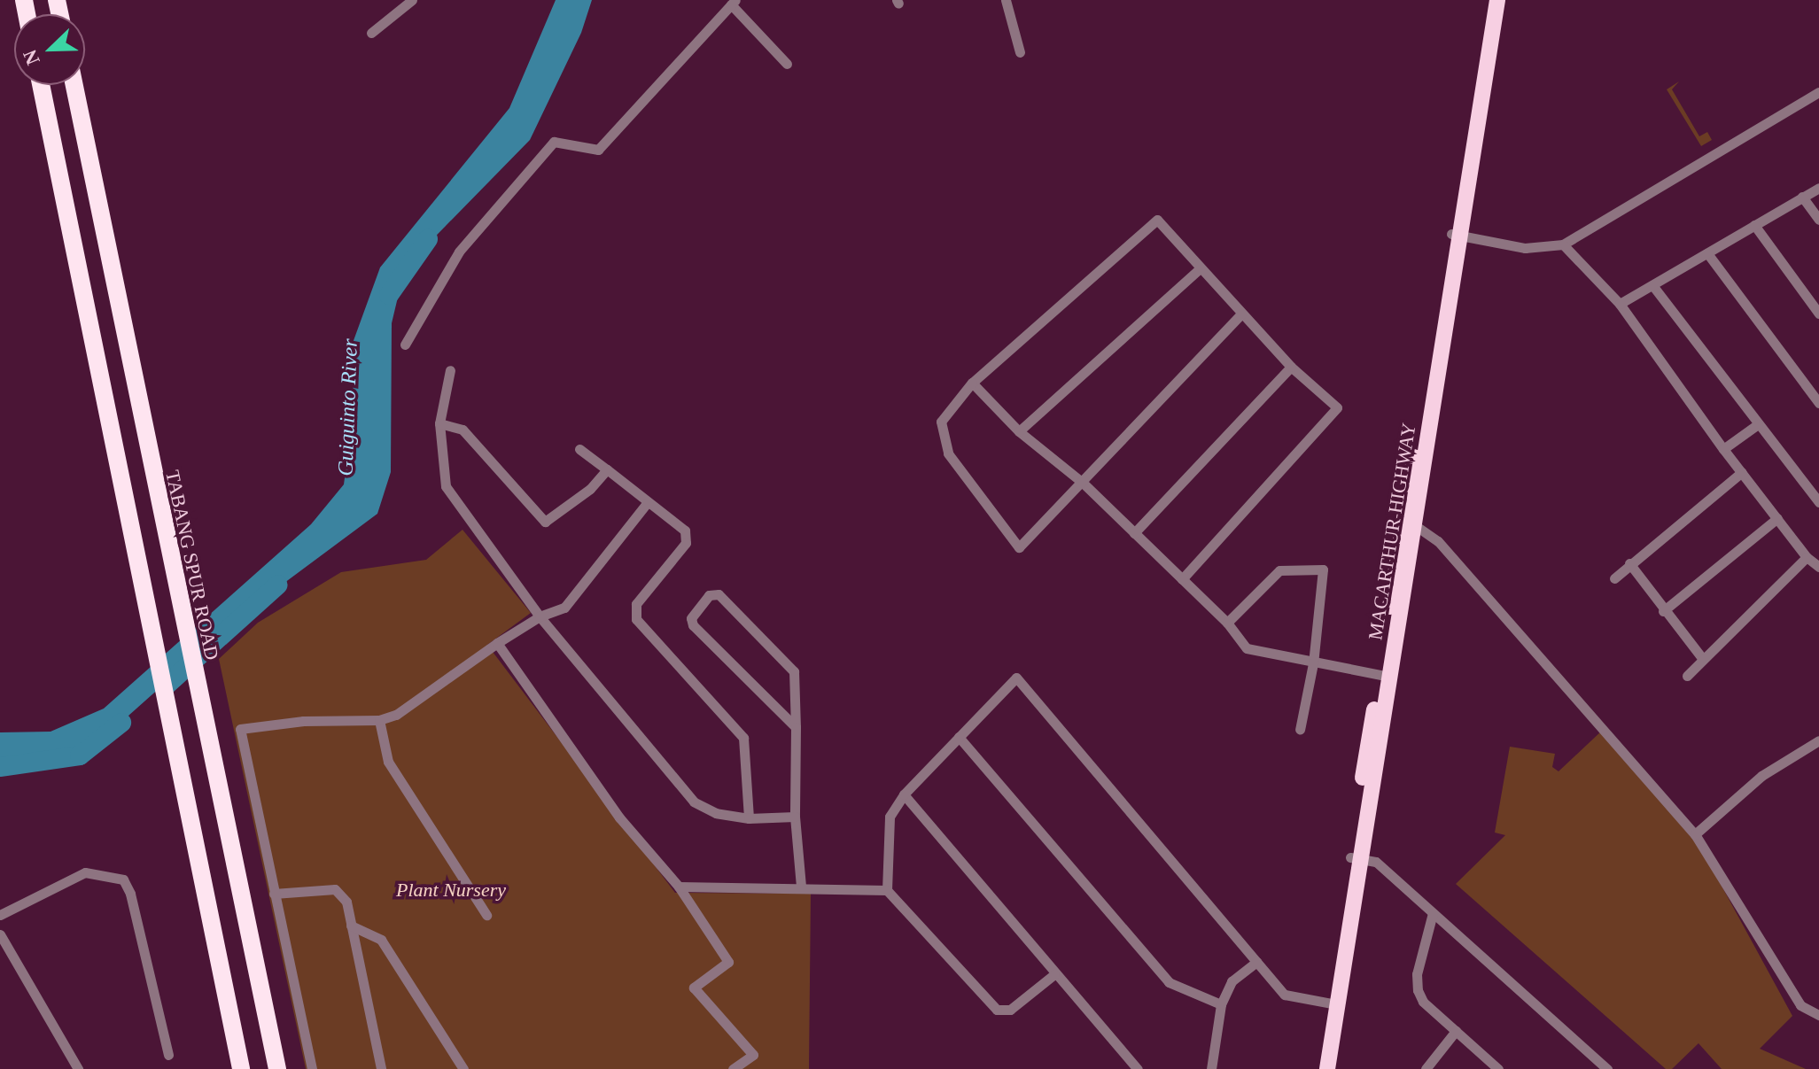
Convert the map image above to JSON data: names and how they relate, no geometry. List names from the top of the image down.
{
  "streets": {
    "highway": ["MACARTHUR HIGHWAY", "TABANG SPUR ROAD"]
  },
  "water": ["Guiguinto River"],
  "parks": ["Plant Nursery"],
  "north": "bottom left"
}
